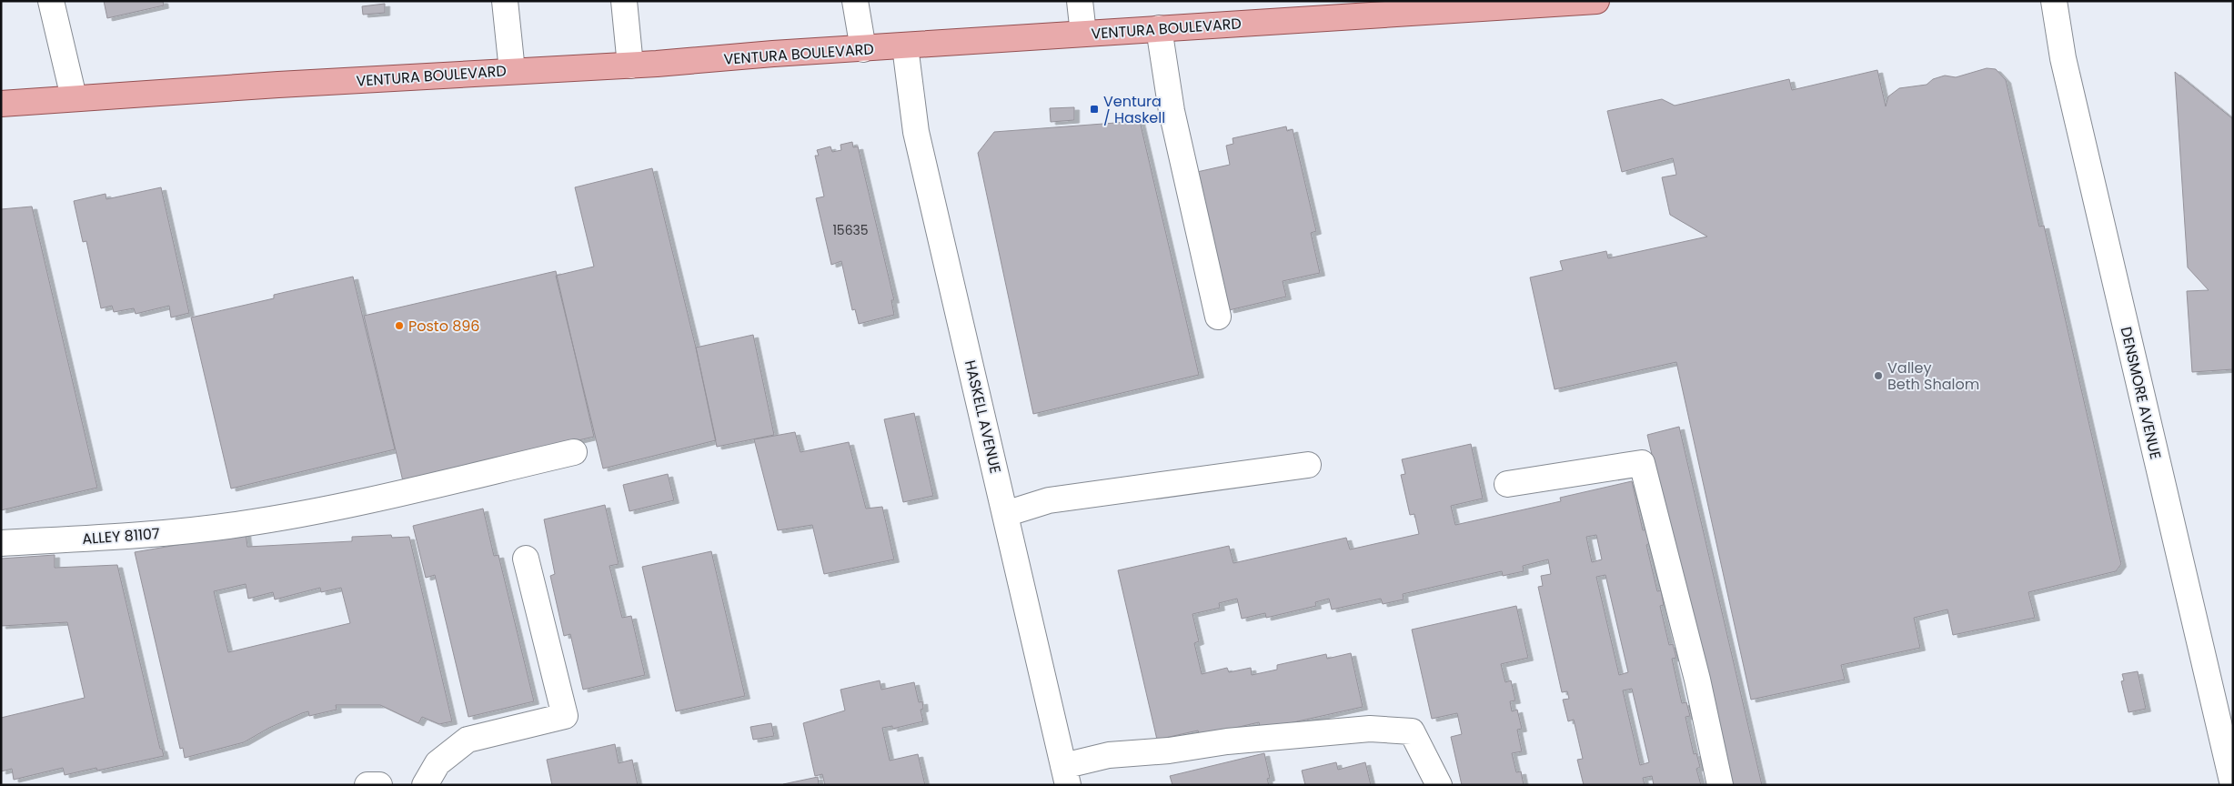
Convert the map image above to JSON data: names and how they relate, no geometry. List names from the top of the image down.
{
  "streets": {
    "main road": ["VENTURA BOULEVARD"],
    "street": ["DENSMORE AVENUE", "HASKELL AVENUE", "ALLEY 81107"]
  },
  "crossings": [
    ["VENTURA BOULEVARD", "HASKELL AVENUE"]
  ],
  "places": {
    "transit": ["Ventura / Haskell"],
    "other": ["Posto 896", "Valley Beth Shalom"]
  },
  "house_numbers": ["15635"]
}
